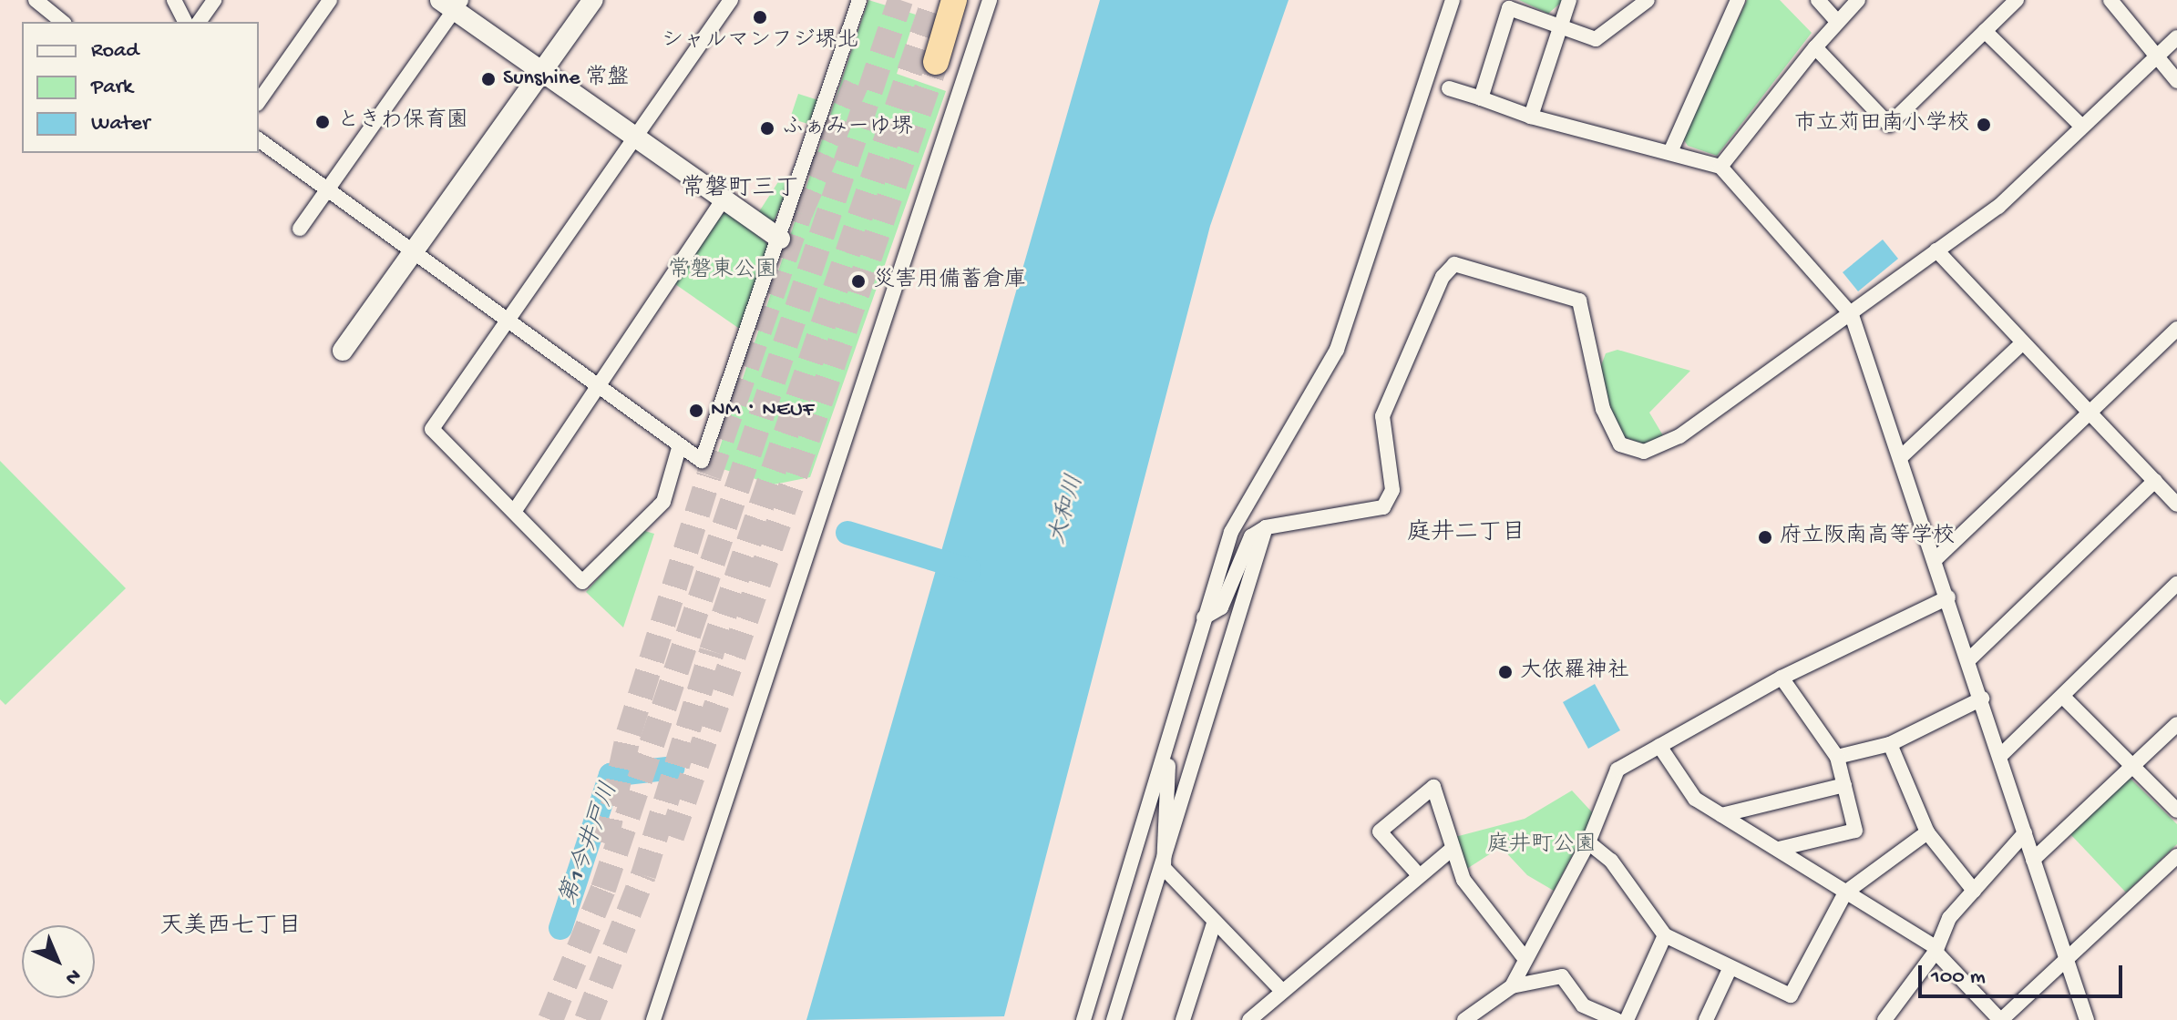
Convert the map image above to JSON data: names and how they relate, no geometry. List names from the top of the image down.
{
  "districts": ["常磐町三丁", "庭井二丁目", "天美西七丁目"],
  "water": ["大和川", "第1今井戸川"],
  "parks": ["常磐東公園", "庭井町公園"],
  "places": [
    "シャルマンフジ堺北",
    "Sunshine 常盤",
    "ときわ保育園",
    "市立苅田南小学校",
    "ふぁみーゆ堺",
    "災害用備蓄倉庫",
    "NM・NEUF",
    "府立阪南高等学校",
    "大依羅神社"
  ],
  "legend": ["Road", "Park", "Water"],
  "scale_bar": "100 m",
  "north": "bottom right"
}
